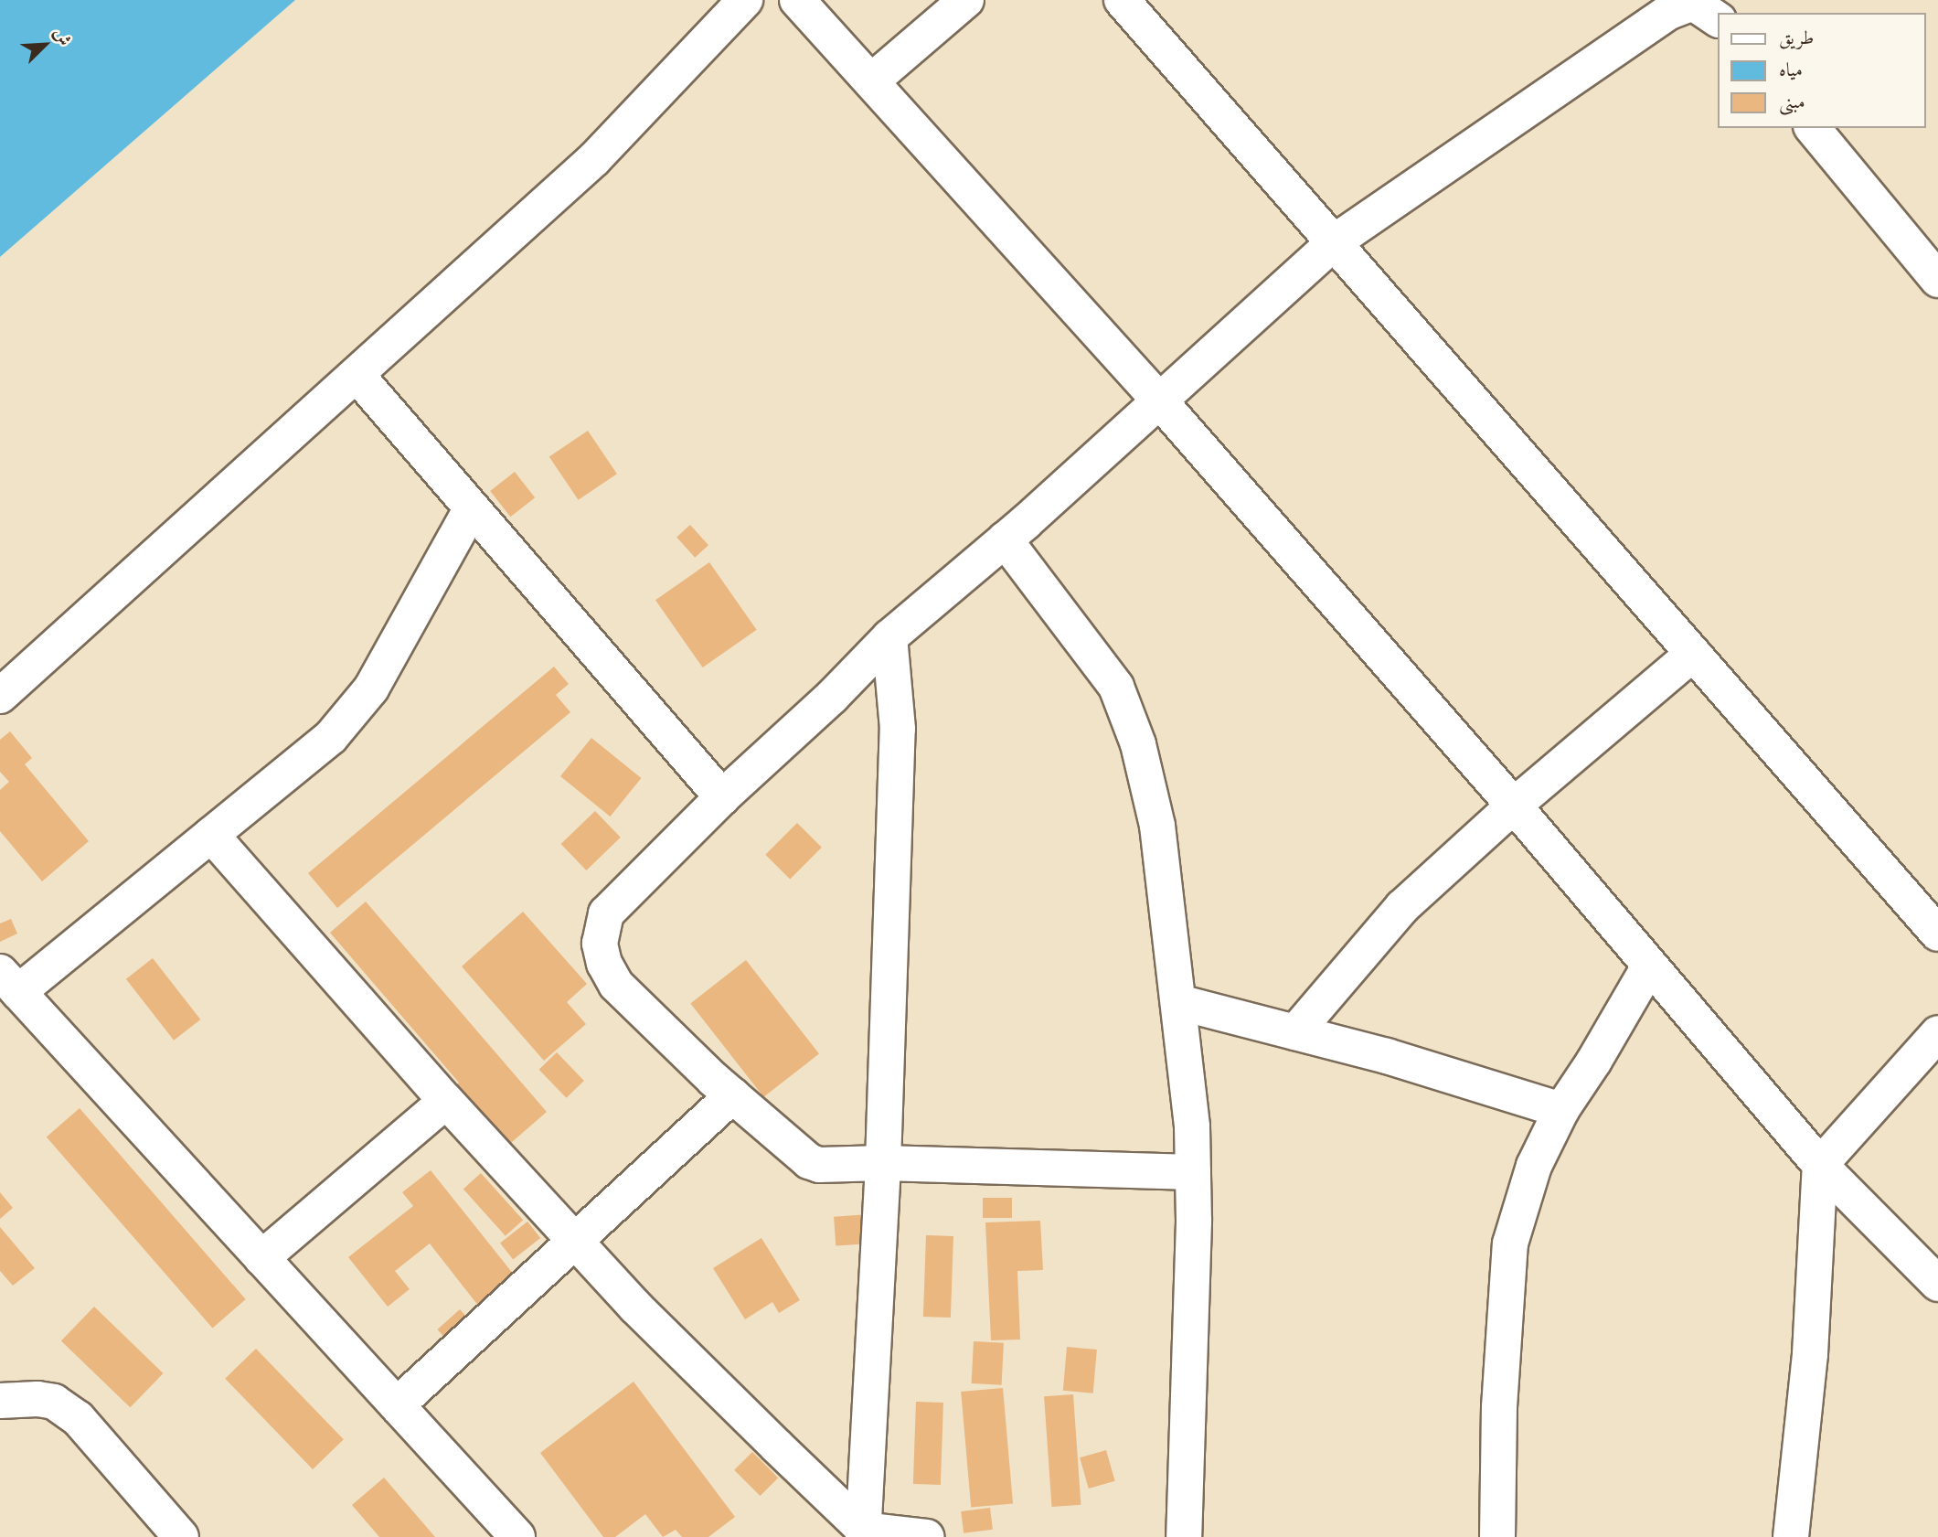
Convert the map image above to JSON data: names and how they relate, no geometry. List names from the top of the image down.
{
  "legend": ["طريق", "مياه", "مبنى"],
  "north": "top right"
}
